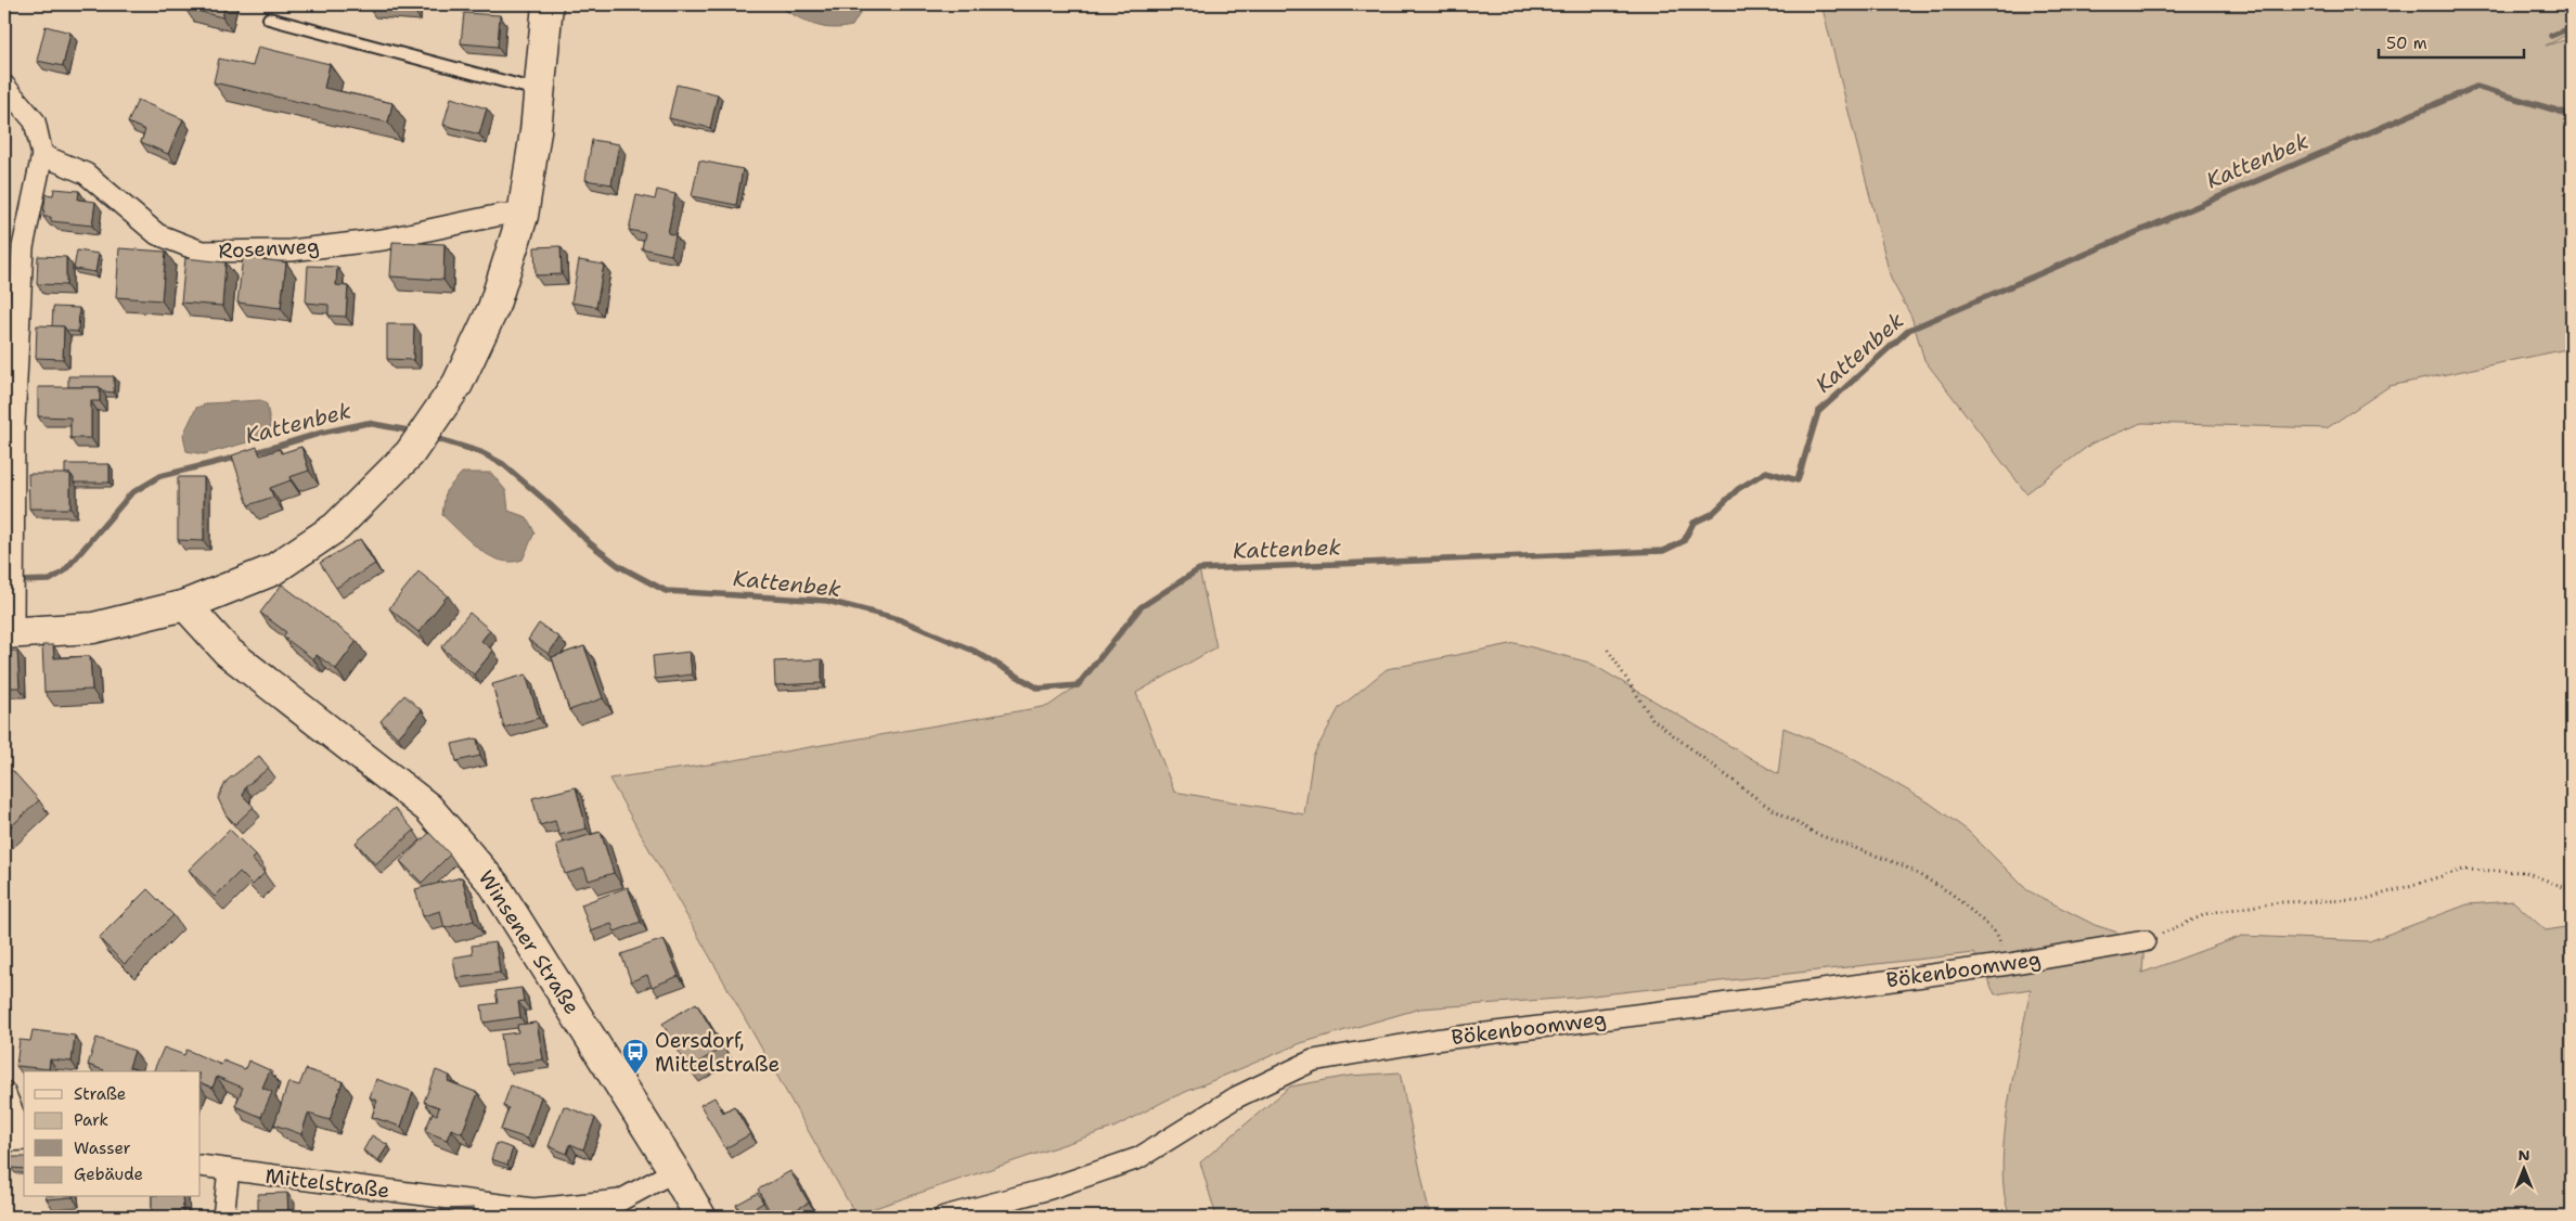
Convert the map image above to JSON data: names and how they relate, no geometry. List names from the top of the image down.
{
  "streets": {
    "main road": ["Winsener Straße"],
    "street": ["Rosenweg", "Bökenboomweg", "Mittelstraße"]
  },
  "crossings": [
    ["Winsener Straße", "Mittelstraße"]
  ],
  "water": ["Kattenbek"],
  "places": {
    "bus stop": ["Oersdorf, Mittelstraße"]
  },
  "legend": [
    "Straße",
    "Park",
    "Wasser",
    "Gebäude"
  ],
  "scale_bar": "50 m",
  "north": "top"
}
